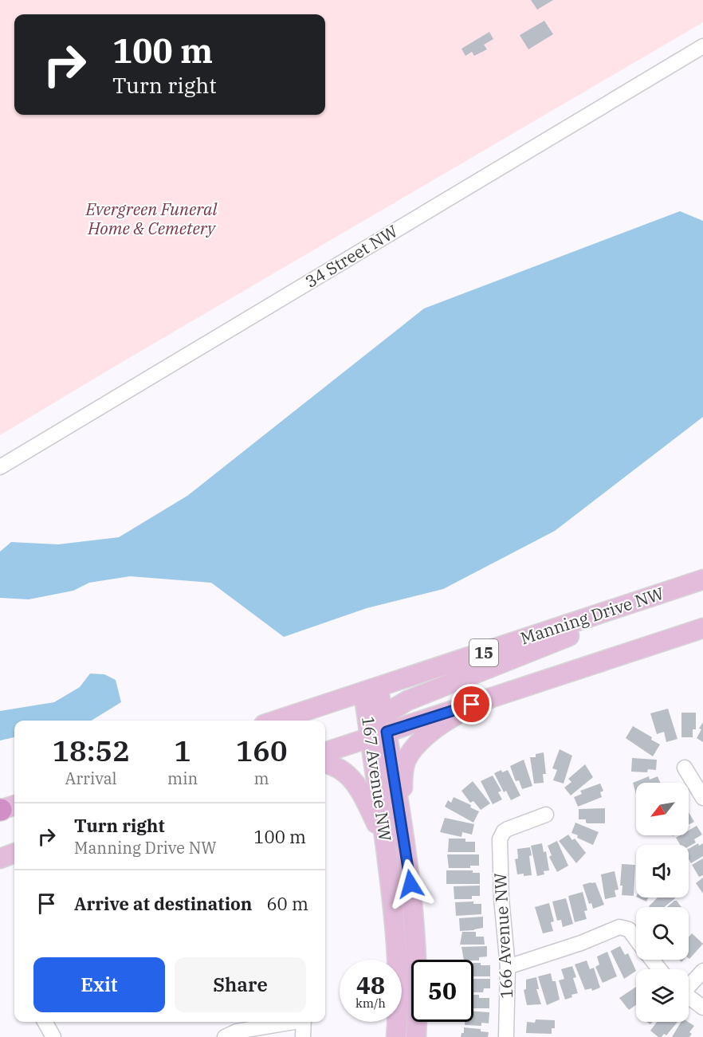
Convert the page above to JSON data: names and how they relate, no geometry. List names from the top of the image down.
{
  "streets": {
    "main road": ["Manning Drive NW", "15", "167 Avenue NW"],
    "street": ["34 Street NW", "166 Avenue NW"]
  },
  "crossings": [
    ["Manning Drive NW", "167 Avenue NW"]
  ],
  "parks": ["Evergreen Funeral Home & Cemetery"],
  "north": "bottom left",
  "page": {
    "turn": ["100 m", "Turn right"],
    "eta": [
      "18:52",
      "Arrival",
      "1",
      "min",
      "160",
      "m"
    ],
    "list": [
      {
        "name": "Turn right",
        "note": "Manning Drive NW",
        "value": "100 m"
      },
      {
        "name": "Arrive at destination",
        "value": "60 m"
      }
    ],
    "buttons": ["Exit", "Share"],
    "speed": "48 km/h",
    "limit": "50"
  }
}
